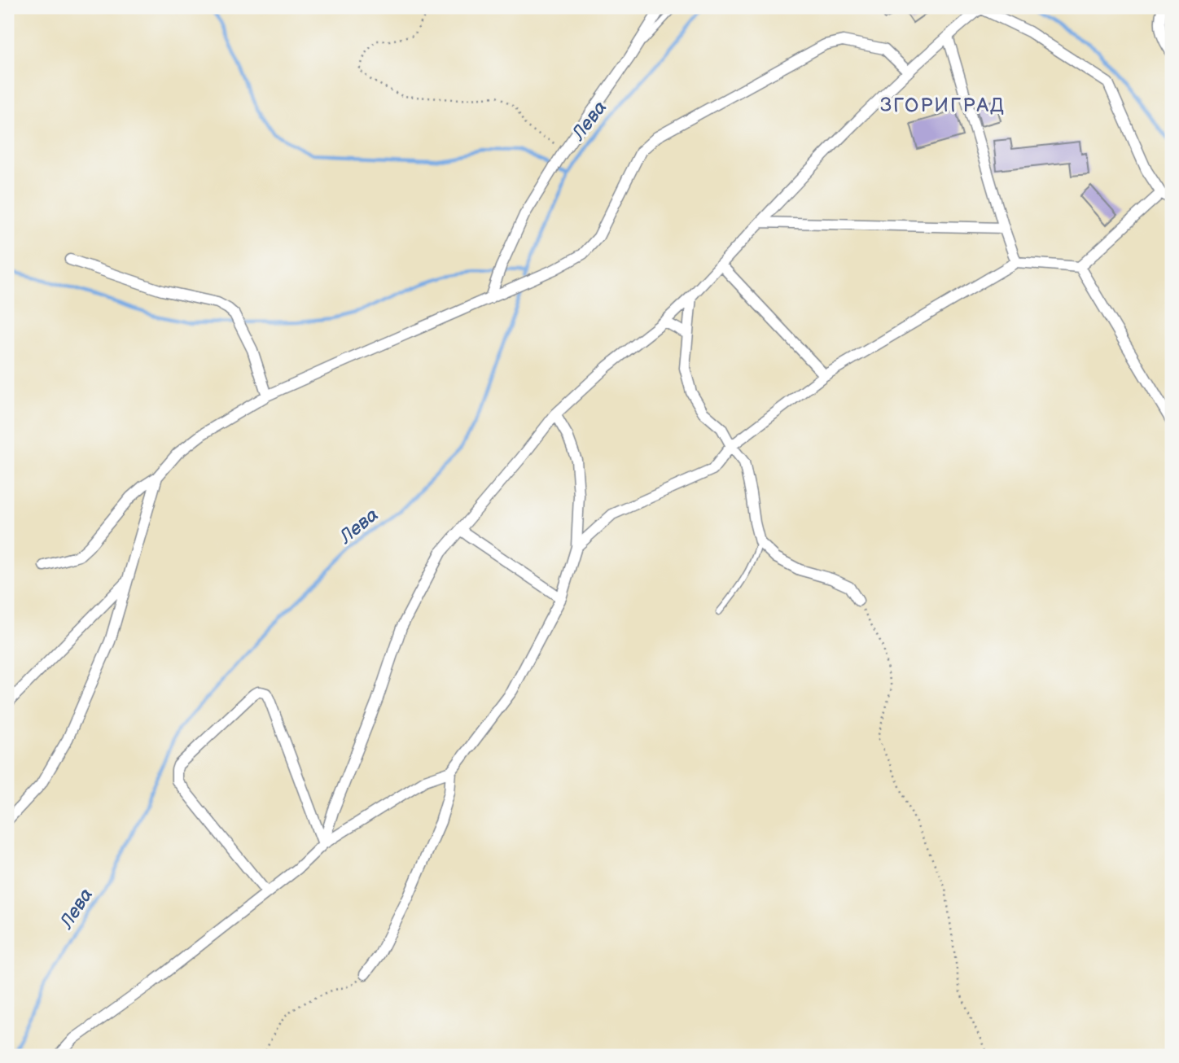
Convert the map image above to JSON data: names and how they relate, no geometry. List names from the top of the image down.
{
  "districts": ["ЗГОРИГРАД"],
  "water": ["Лева"]
}
